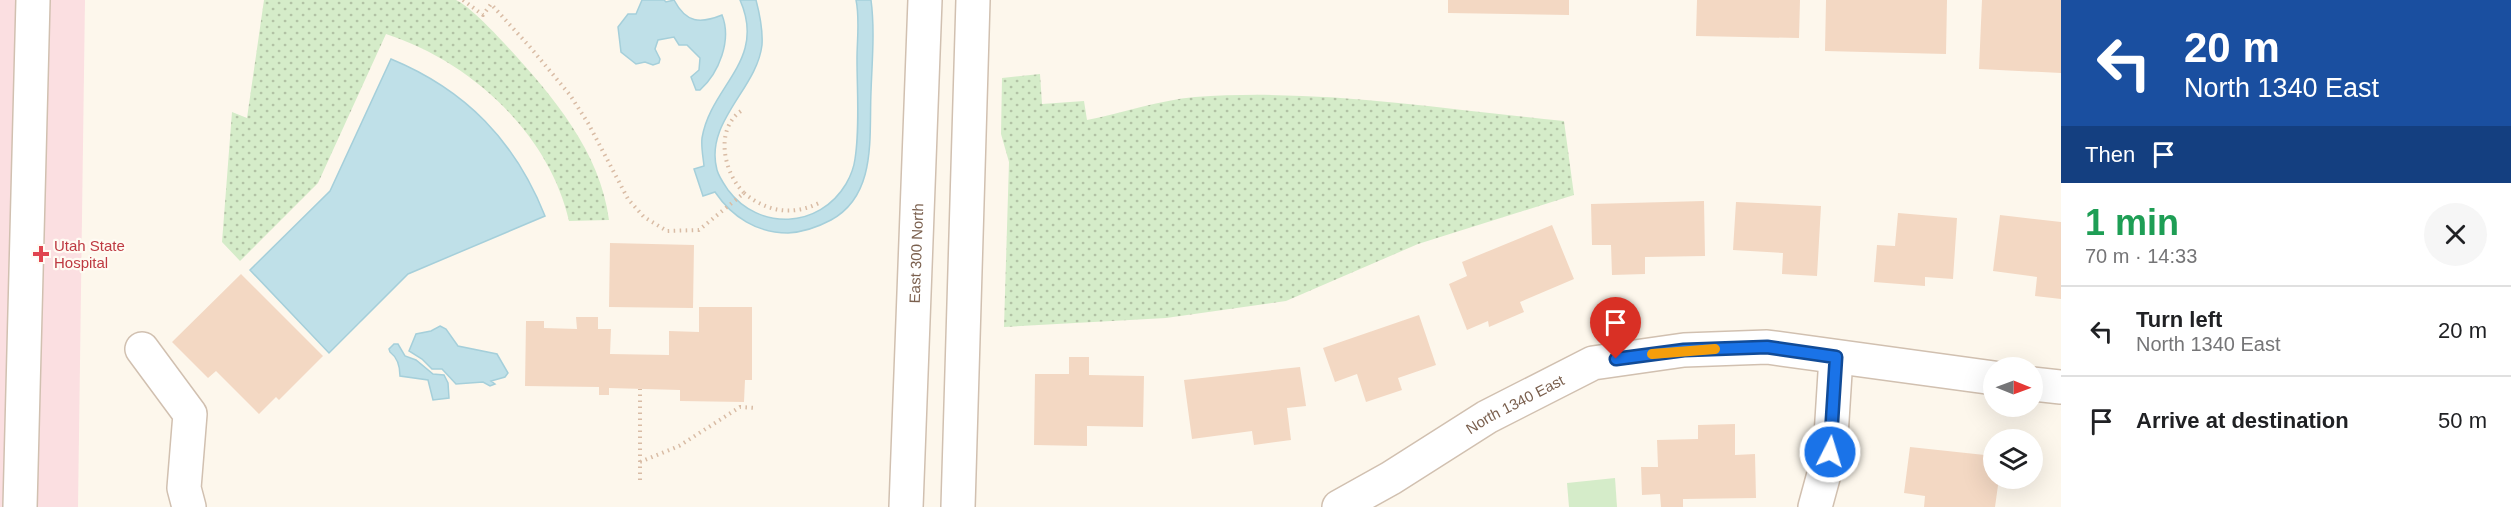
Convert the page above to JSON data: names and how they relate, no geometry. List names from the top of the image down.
{
  "streets": {
    "street": ["East 300 North", "North 1340 East"]
  },
  "places": {
    "health": ["Utah State Hospital"]
  },
  "north": "right",
  "page": {
    "turn": ["20 m", "North 1340 East"],
    "then": "Then",
    "heading": ["1 min", "70 m · 14:33"],
    "list": [
      {
        "name": "Turn left",
        "note": "North 1340 East",
        "value": "20 m"
      },
      {
        "name": "Arrive at destination",
        "value": "50 m"
      }
    ]
  }
}
